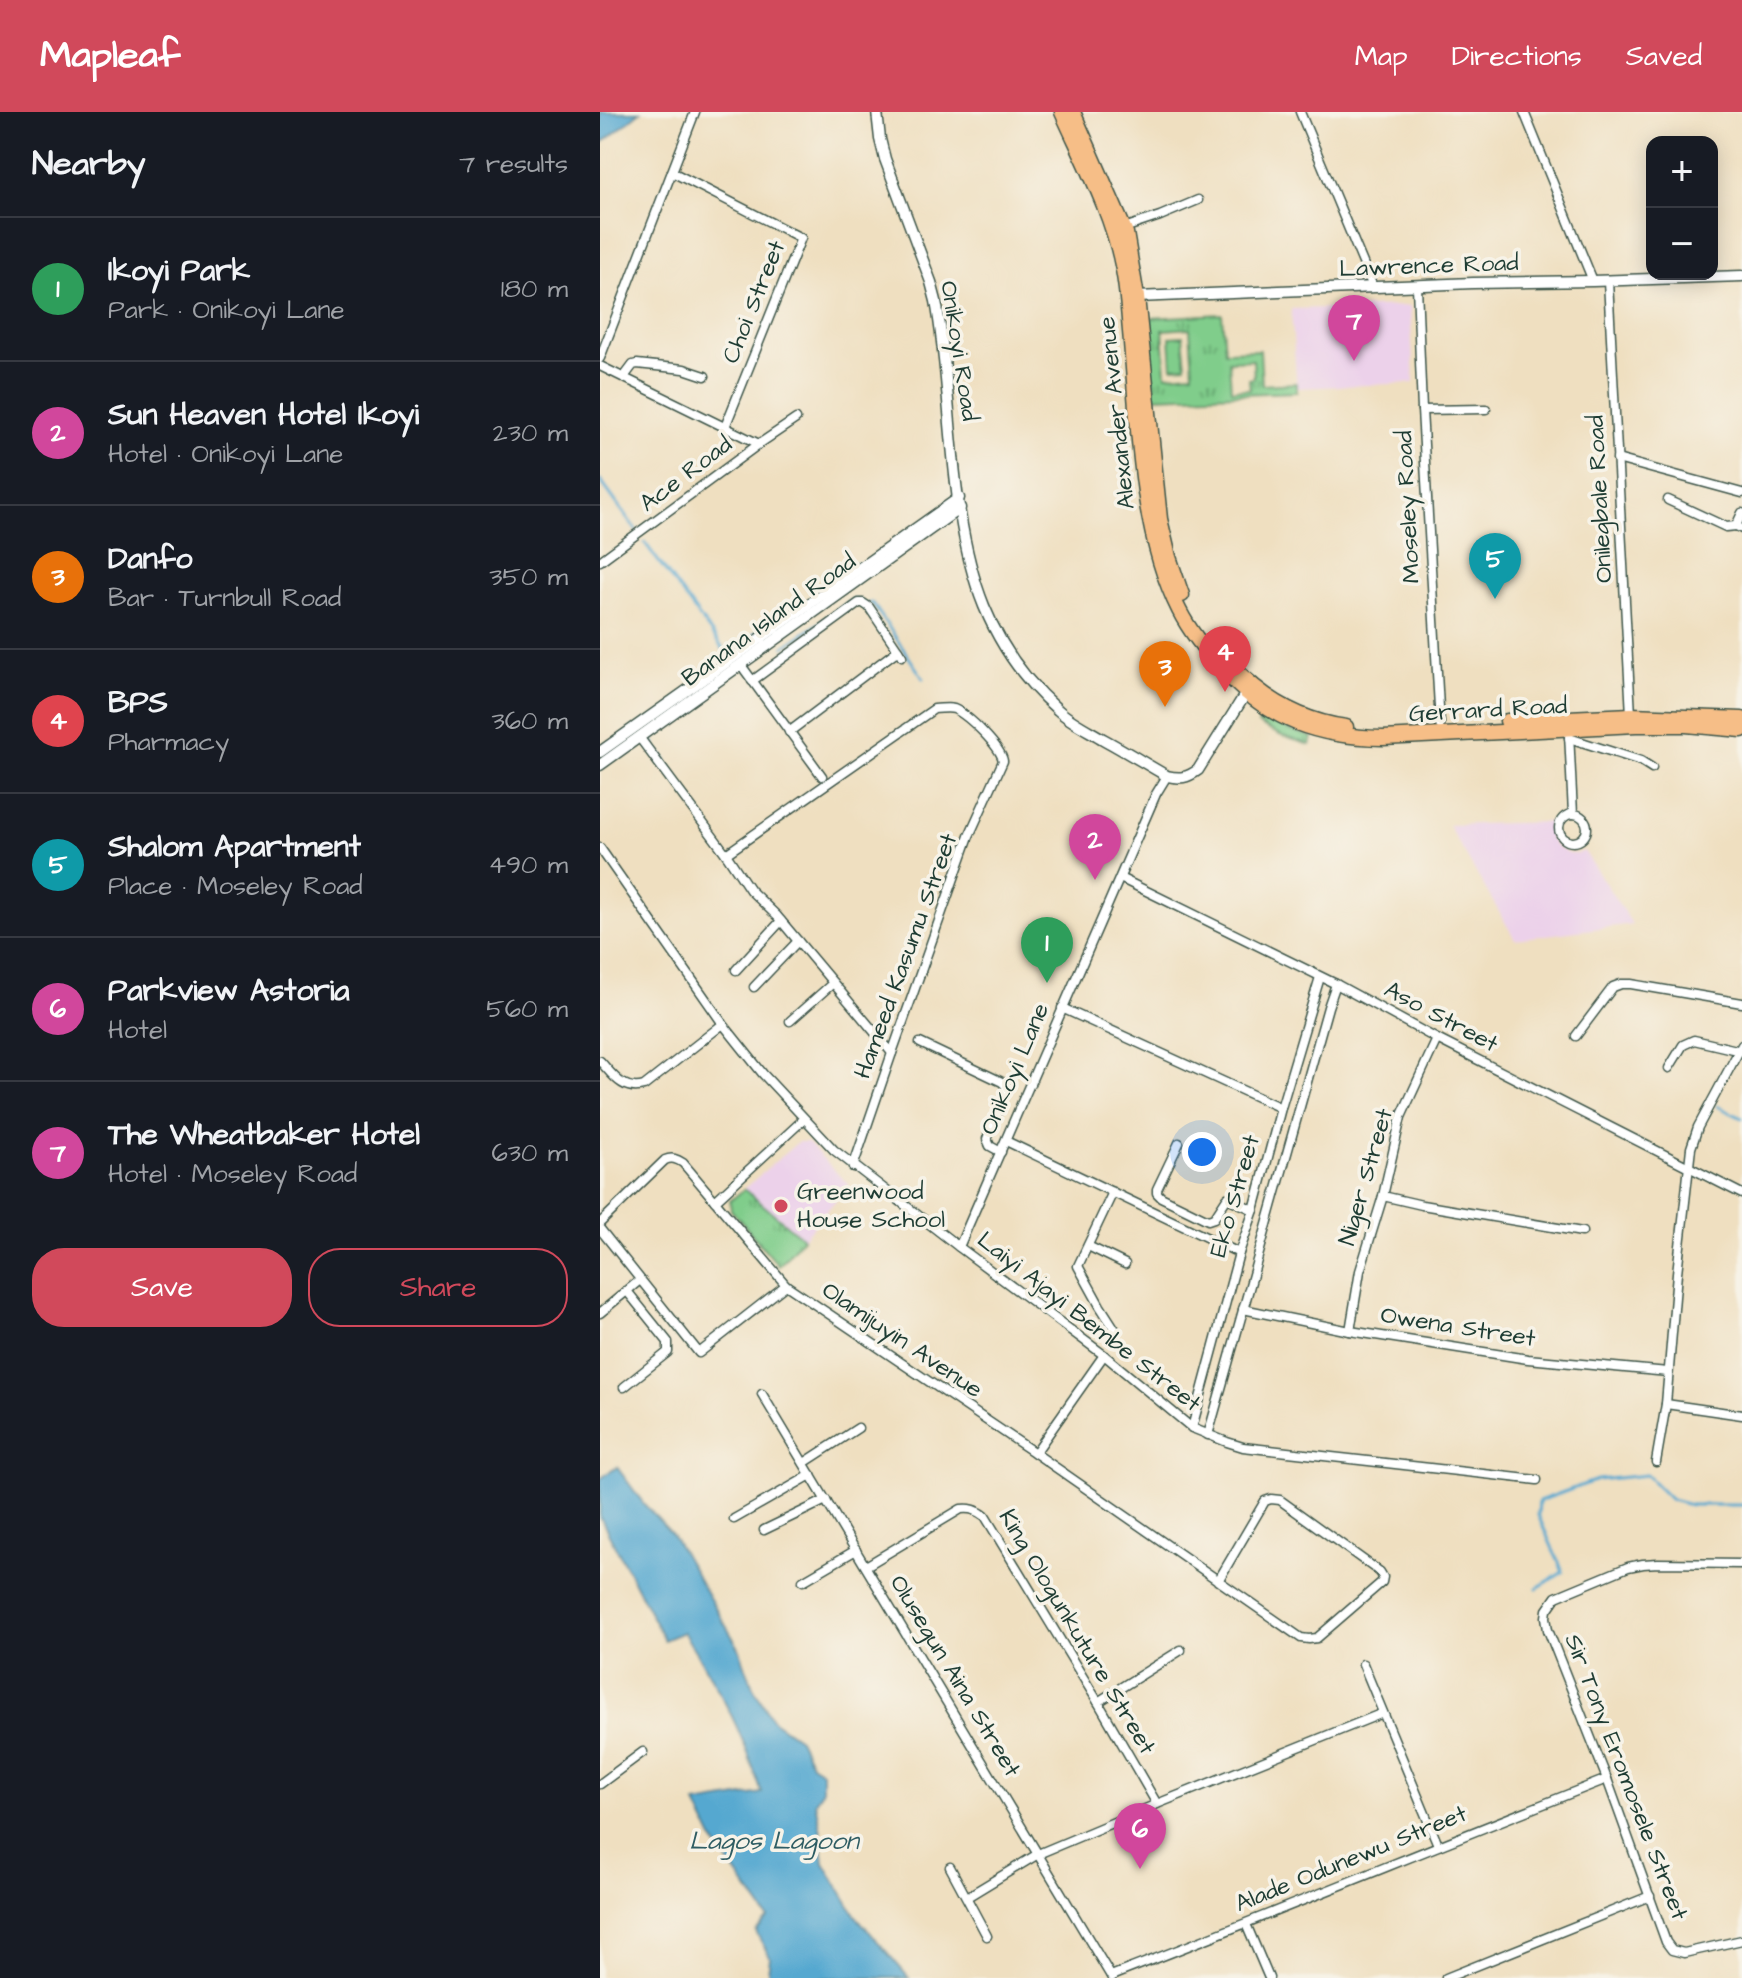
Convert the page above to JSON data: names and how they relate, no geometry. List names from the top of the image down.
{
  "streets": {
    "main road": ["Alexander Avenue", "Gerrard Road"],
    "street": [
      "Lawrence Road",
      "Choi Street",
      "Onikoyi Road",
      "Ace Road",
      "Onilegbale Road",
      "Moseley Road",
      "Banana Island Road",
      "Hameed Kasumu Street",
      "Aso Street",
      "Onikoyi Lane",
      "Niger Street",
      "Eko Street",
      "Laiyi Ajayi Bembe Street",
      "Owena Street",
      "Olamijuyin Avenue",
      "King Ologunkuture Street",
      "Olusegun Aina Street",
      "Sir Tony Eromosele Street",
      "Alade Odunewu Street"
    ]
  },
  "crossings": [
    ["Lawrence Road", "Alexander Avenue"],
    ["Lawrence Road", "Onilegbale Road"],
    ["Lawrence Road", "Moseley Road"],
    ["Onikoyi Road", "Banana Island Road"],
    ["Onikoyi Road", "Onikoyi Lane"],
    ["Alexander Avenue", "Gerrard Road"],
    ["Hameed Kasumu Street", "Laiyi Ajayi Bembe Street"],
    ["Aso Street", "Onikoyi Lane"],
    ["Aso Street", "Niger Street"],
    ["Aso Street", "Eko Street"],
    ["Onikoyi Lane", "Laiyi Ajayi Bembe Street"],
    ["Niger Street", "Owena Street"],
    ["Eko Street", "Laiyi Ajayi Bembe Street"],
    ["Eko Street", "Owena Street"],
    ["King Ologunkuture Street", "Olusegun Aina Street"],
    ["Olusegun Aina Street", "Alade Odunewu Street"],
    ["Sir Tony Eromosele Street", "Alade Odunewu Street"]
  ],
  "water": ["Lagos Lagoon"],
  "places": ["Greenwood House School"],
  "page": {
    "header": "Mapleaf",
    "nav": ["Map", "Directions", "Saved"],
    "heading": ["Nearby", "7 results"],
    "map_buttons": ["+", "−"],
    "list": [
      {
        "mark": "1",
        "name": "Ikoyi Park",
        "note": "Park · Onikoyi Lane",
        "value": "180 m"
      },
      {
        "mark": "2",
        "name": "Sun Heaven Hotel Ikoyi",
        "note": "Hotel · Onikoyi Lane",
        "value": "230 m"
      },
      {
        "mark": "3",
        "name": "Danfo",
        "note": "Bar · Turnbull Road",
        "value": "350 m"
      },
      {
        "mark": "4",
        "name": "BPS",
        "note": "Pharmacy",
        "value": "360 m"
      },
      {
        "mark": "5",
        "name": "Shalom Apartment",
        "note": "Place · Moseley Road",
        "value": "490 m"
      },
      {
        "mark": "6",
        "name": "Parkview Astoria",
        "note": "Hotel",
        "value": "560 m"
      },
      {
        "mark": "7",
        "name": "The Wheatbaker Hotel",
        "note": "Hotel · Moseley Road",
        "value": "630 m"
      }
    ],
    "pins": [
      "7",
      "5",
      "4",
      "3",
      "2",
      "1",
      "6"
    ],
    "buttons": ["Save", "Share"]
  }
}
